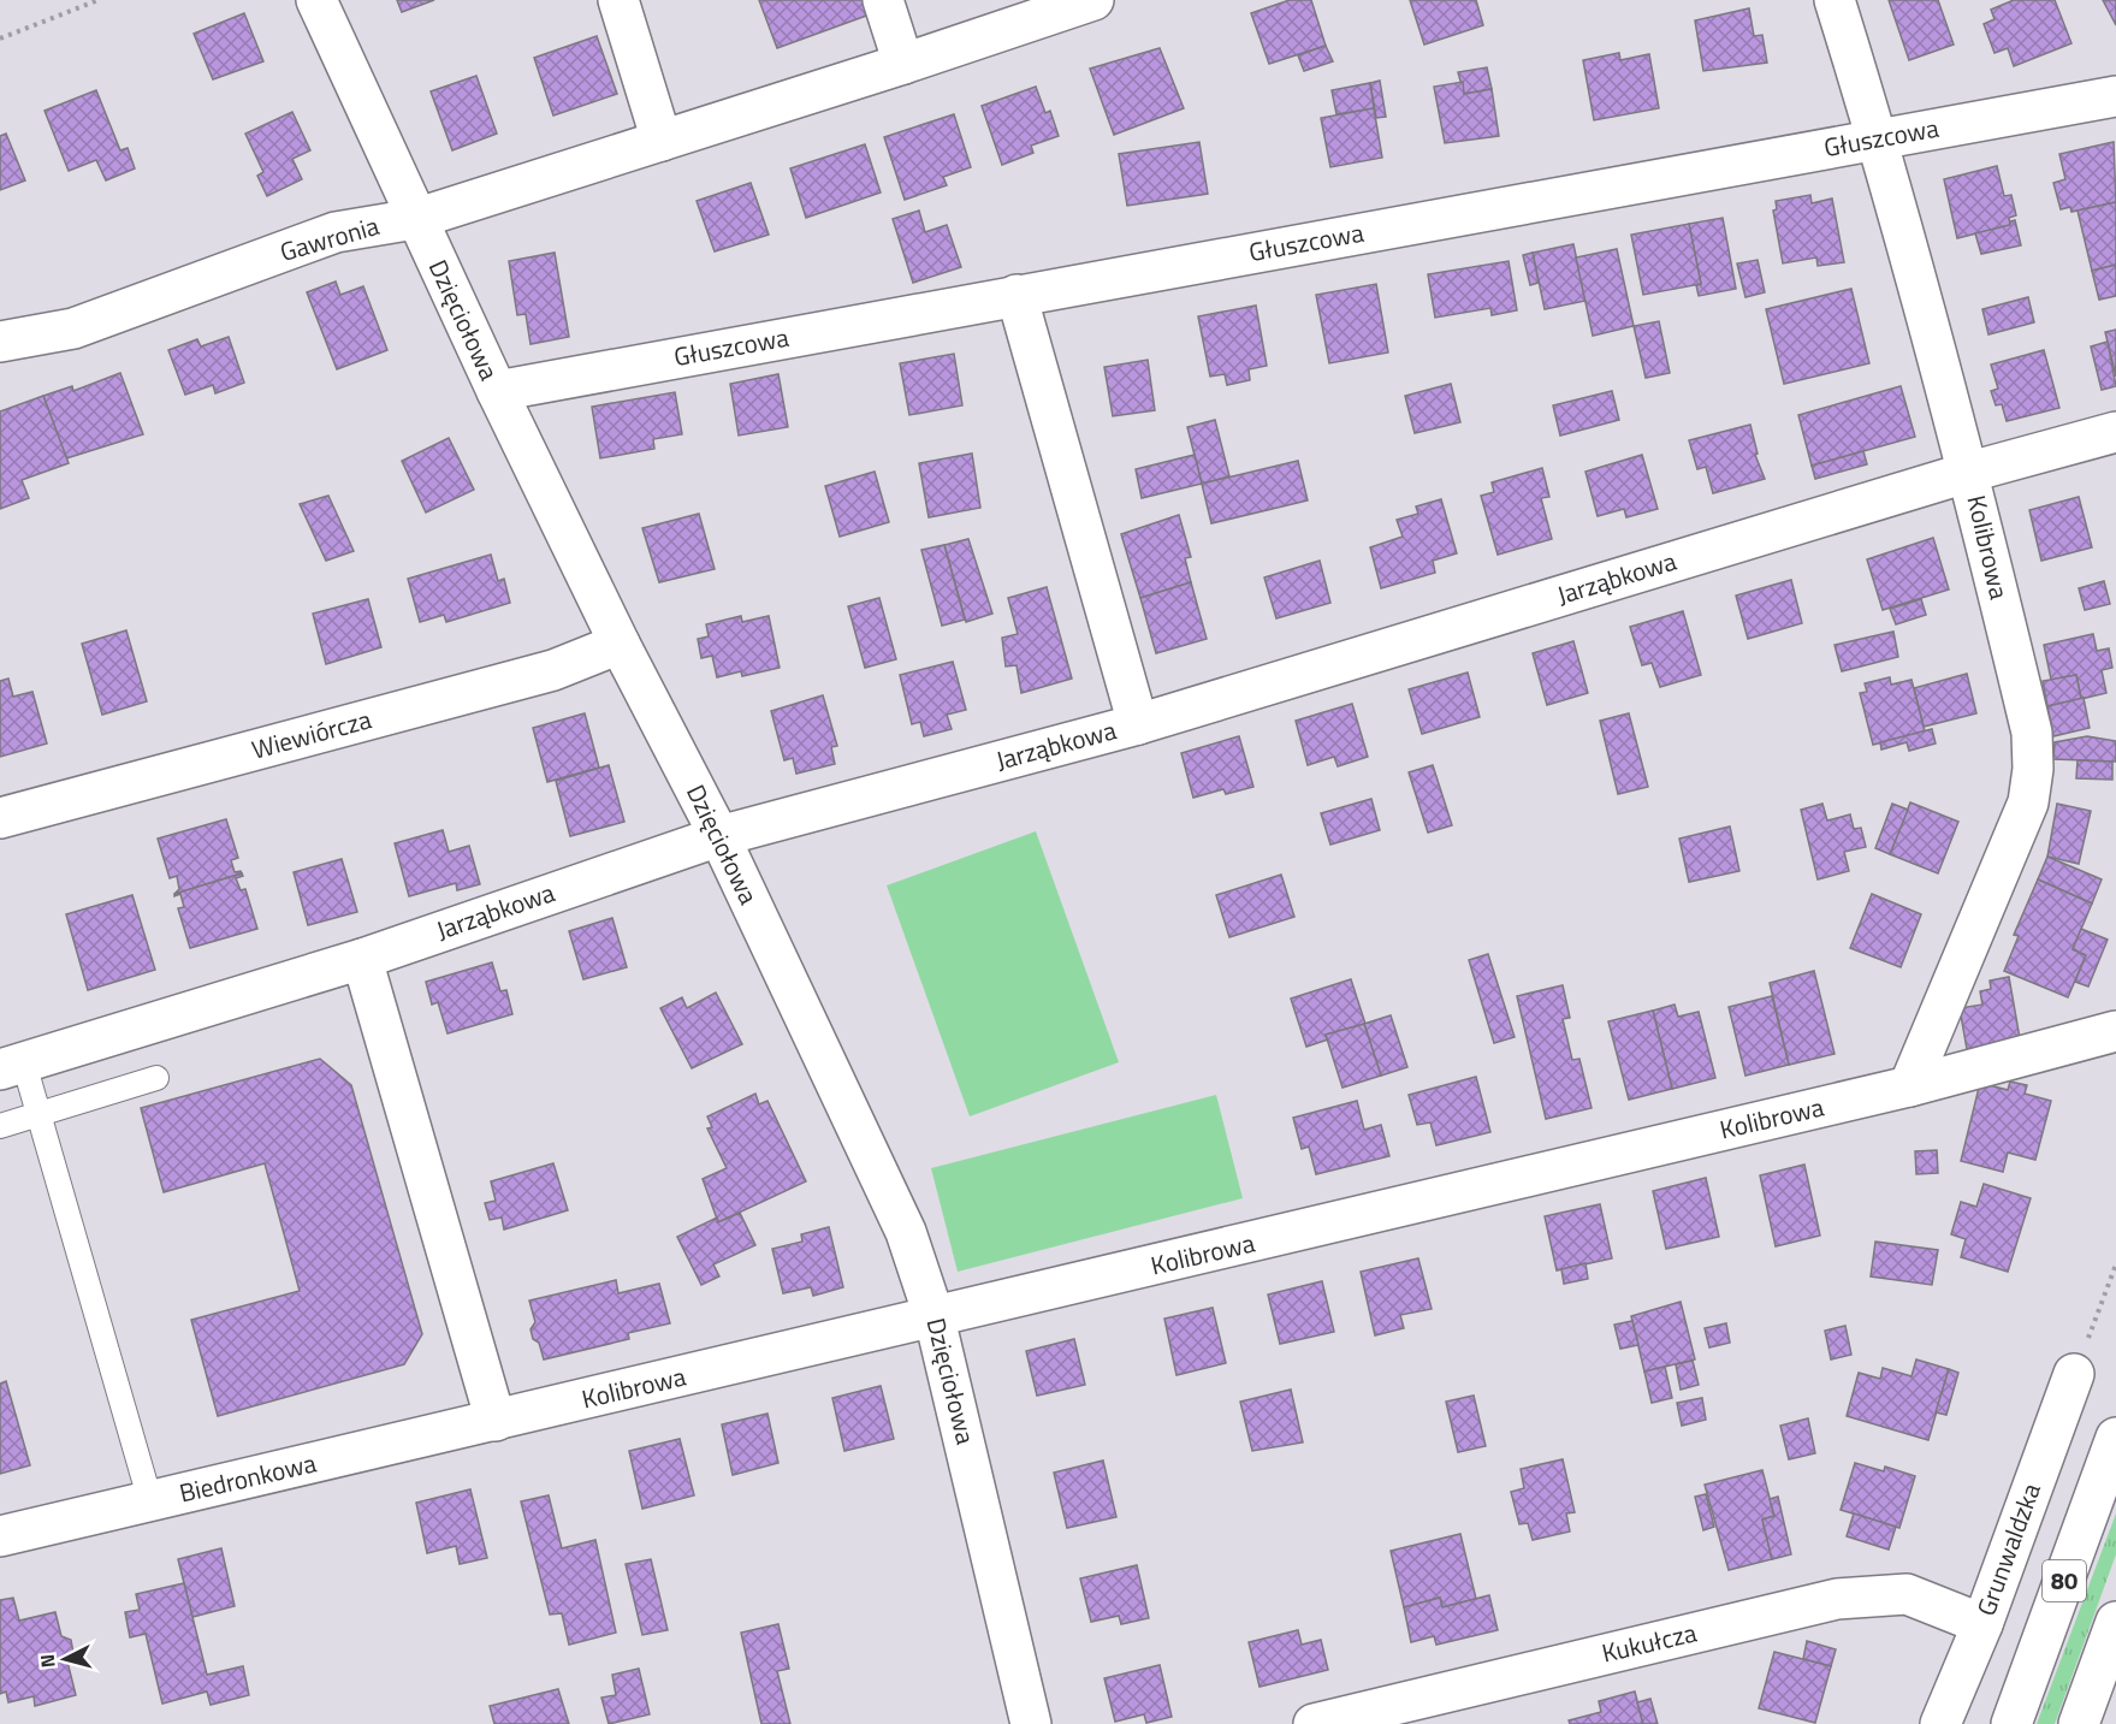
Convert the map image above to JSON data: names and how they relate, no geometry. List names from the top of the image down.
{
  "streets": {
    "street": [
      "Głuszcowa",
      "Gawronia",
      "Dzięciołowa",
      "Kolibrowa",
      "Jarząbkowa",
      "Wiewiórcza",
      "Biedronkowa",
      "Grunwaldzka",
      "80",
      "Kukułcza"
    ]
  },
  "crossings": [
    ["Głuszcowa", "Dzięciołowa"],
    ["Głuszcowa", "Kolibrowa"],
    ["Gawronia", "Dzięciołowa"],
    ["Dzięciołowa", "Kolibrowa"],
    ["Dzięciołowa", "Jarząbkowa"],
    ["Dzięciołowa", "Wiewiórcza"],
    ["Kolibrowa", "Jarząbkowa"],
    ["Kolibrowa", "Biedronkowa"],
    ["Grunwaldzka", "Kukułcza"]
  ],
  "north": "left"
}
